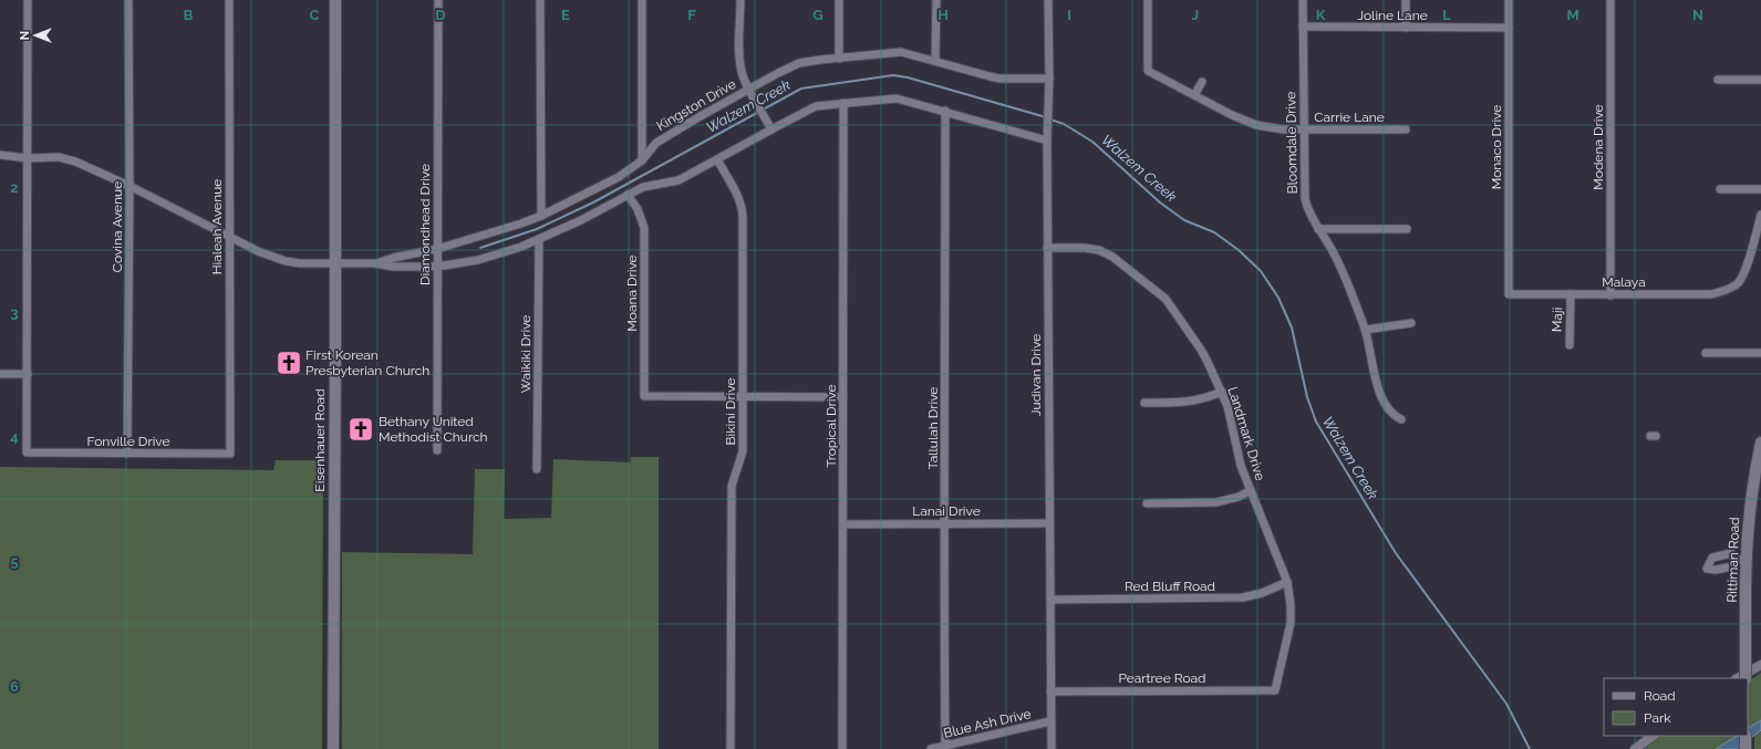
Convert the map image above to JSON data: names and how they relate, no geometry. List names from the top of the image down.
{
  "streets": {
    "main road": ["Eisenhauer Road", "Rittiman Road"],
    "street": [
      "Joline Lane",
      "Kingston Drive",
      "Carrie Lane",
      "Bloomdale Drive",
      "Monaco Drive",
      "Modena Drive",
      "Diamondhead Drive",
      "Covina Avenue",
      "Hialeah Avenue",
      "Malaya",
      "Moana Drive",
      "Maji",
      "Waikiki Drive",
      "Judivan Drive",
      "Bikini Drive",
      "Tropical Drive",
      "Tallulah Drive",
      "Landmark Drive",
      "Fonville Drive",
      "Lanai Drive",
      "Red Bluff Road",
      "Peartree Road",
      "Blue Ash Drive"
    ]
  },
  "crossings": [
    ["Joline Lane", "Bloomdale Drive"],
    ["Joline Lane", "Monaco Drive"],
    ["Kingston Drive", "Diamondhead Drive"],
    ["Kingston Drive", "Covina Avenue"],
    ["Kingston Drive", "Hialeah Avenue"],
    ["Kingston Drive", "Moana Drive"],
    ["Kingston Drive", "Waikiki Drive"],
    ["Kingston Drive", "Judivan Drive"],
    ["Kingston Drive", "Bikini Drive"],
    ["Kingston Drive", "Tropical Drive"],
    ["Kingston Drive", "Tallulah Drive"],
    ["Kingston Drive", "Eisenhauer Road"],
    ["Carrie Lane", "Bloomdale Drive"],
    ["Monaco Drive", "Malaya"],
    ["Modena Drive", "Malaya"],
    ["Covina Avenue", "Fonville Drive"],
    ["Hialeah Avenue", "Fonville Drive"],
    ["Malaya", "Maji"],
    ["Moana Drive", "Bikini Drive"],
    ["Judivan Drive", "Landmark Drive"],
    ["Judivan Drive", "Lanai Drive"],
    ["Judivan Drive", "Red Bluff Road"],
    ["Judivan Drive", "Peartree Road"],
    ["Judivan Drive", "Blue Ash Drive"],
    ["Tropical Drive", "Lanai Drive"],
    ["Tallulah Drive", "Lanai Drive"],
    ["Tallulah Drive", "Blue Ash Drive"],
    ["Landmark Drive", "Red Bluff Road"],
    ["Landmark Drive", "Peartree Road"]
  ],
  "water": ["Walzem Creek"],
  "places": {
    "church": ["First Korean Presbyterian Church", "Bethany United Methodist Church"]
  },
  "legend": ["Road", "Park"],
  "north": "left",
  "grid": {
    "columns": [
      "B",
      "C",
      "D",
      "E",
      "F",
      "G",
      "H",
      "I",
      "J",
      "K",
      "L",
      "M",
      "N"
    ],
    "rows": [
      "2",
      "3",
      "4",
      "5",
      "6"
    ]
  }
}
